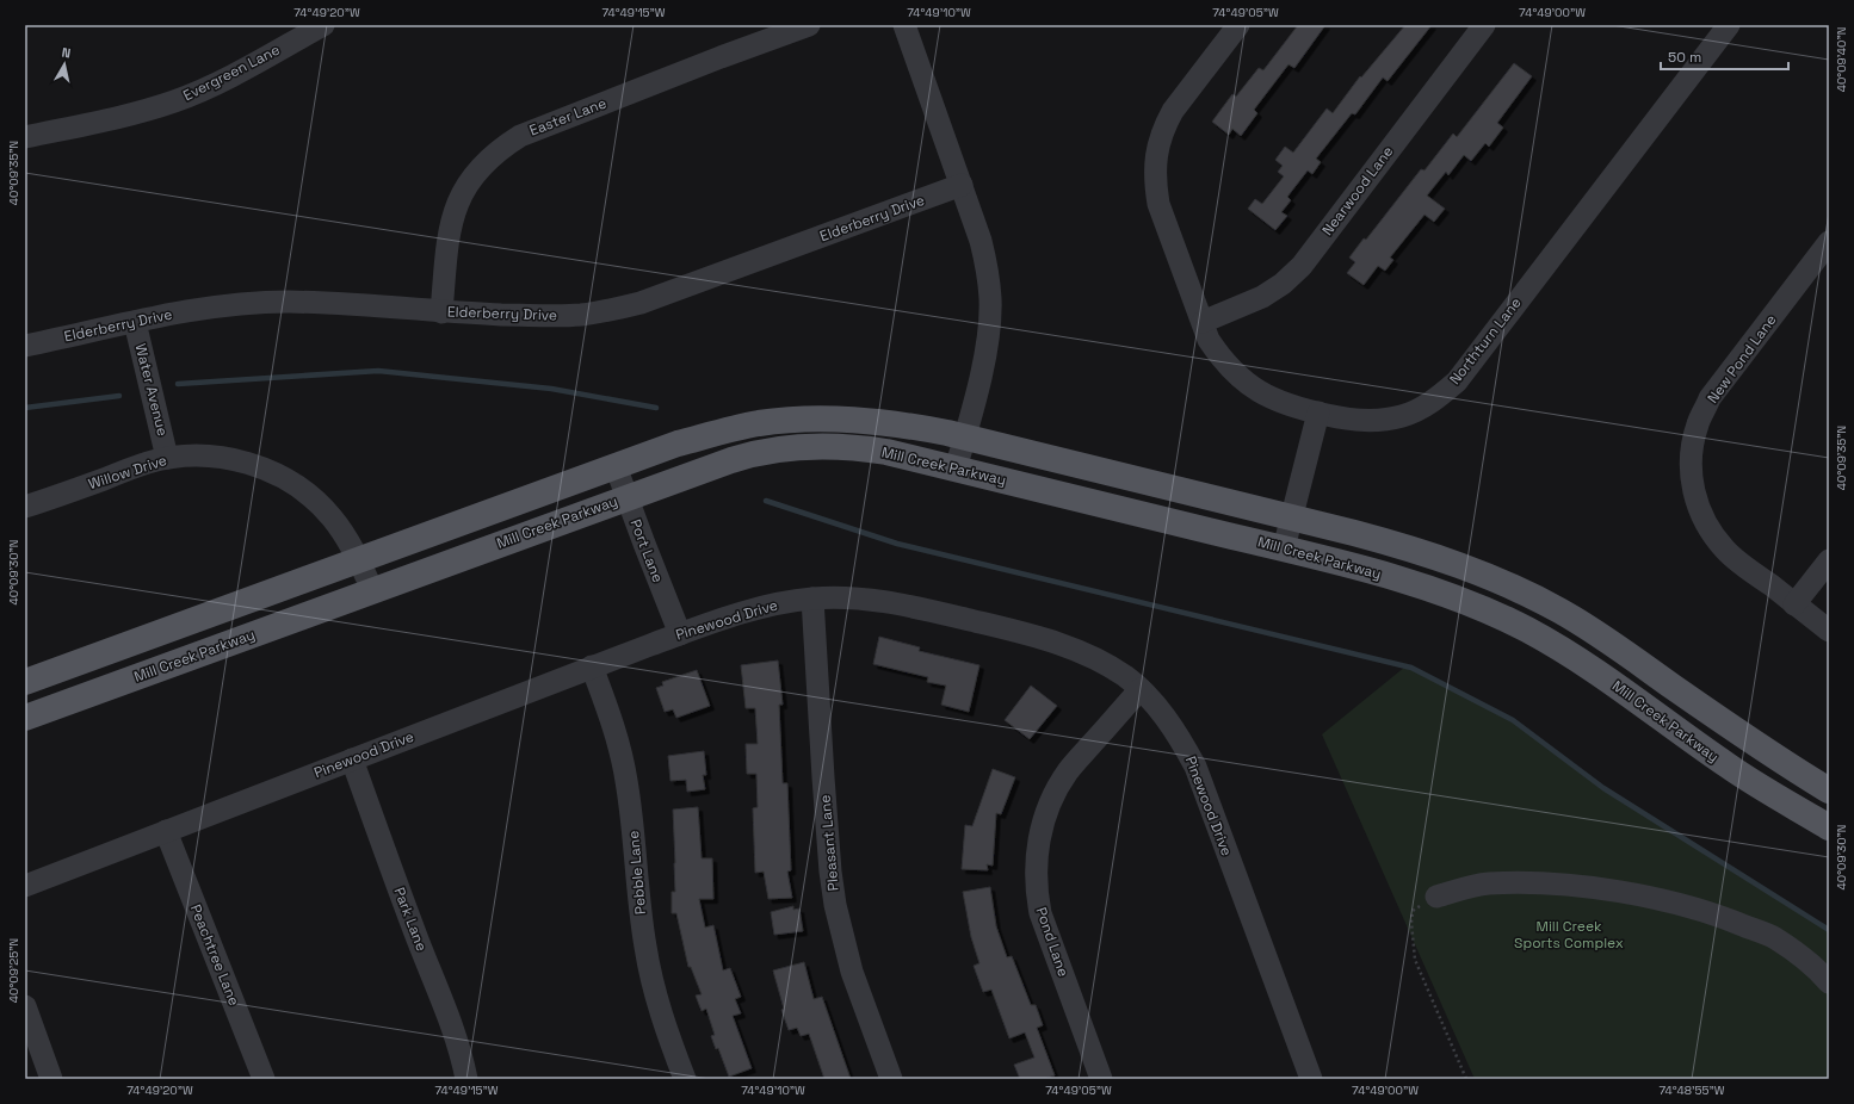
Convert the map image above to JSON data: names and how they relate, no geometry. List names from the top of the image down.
{
  "streets": {
    "main road": ["Mill Creek Parkway"],
    "street": [
      "Evergreen Lane",
      "Easter Lane",
      "Nearwood Lane",
      "Elderberry Drive",
      "Northturn Lane",
      "New Pond Lane",
      "Water Avenue",
      "Willow Drive",
      "Port Lane",
      "Pinewood Drive",
      "Pleasant Lane",
      "Pebble Lane",
      "Park Lane",
      "Pond Lane",
      "Peachtree Lane"
    ]
  },
  "crossings": [
    ["Easter Lane", "Elderberry Drive"],
    ["Nearwood Lane", "Northturn Lane"],
    ["Elderberry Drive", "Water Avenue"],
    ["Water Avenue", "Willow Drive"],
    ["Mill Creek Parkway", "Willow Drive"],
    ["Mill Creek Parkway", "Port Lane"],
    ["Port Lane", "Pinewood Drive"],
    ["Pinewood Drive", "Pleasant Lane"],
    ["Pinewood Drive", "Pebble Lane"],
    ["Pinewood Drive", "Park Lane"],
    ["Pinewood Drive", "Pond Lane"],
    ["Pinewood Drive", "Peachtree Lane"]
  ],
  "parks": ["Mill Creek Sports Complex"],
  "scale_bar": "50 m",
  "north": "top",
  "coordinates": [
    "74°49'20\"W",
    "74°49'15\"W",
    "74°49'10\"W",
    "74°49'05\"W",
    "74°49'00\"W",
    "40°09'40\"N",
    "40°09'35\"N",
    "40°09'30\"N",
    "40°09'25\"N",
    "74°48'55\"W"
  ]
}
